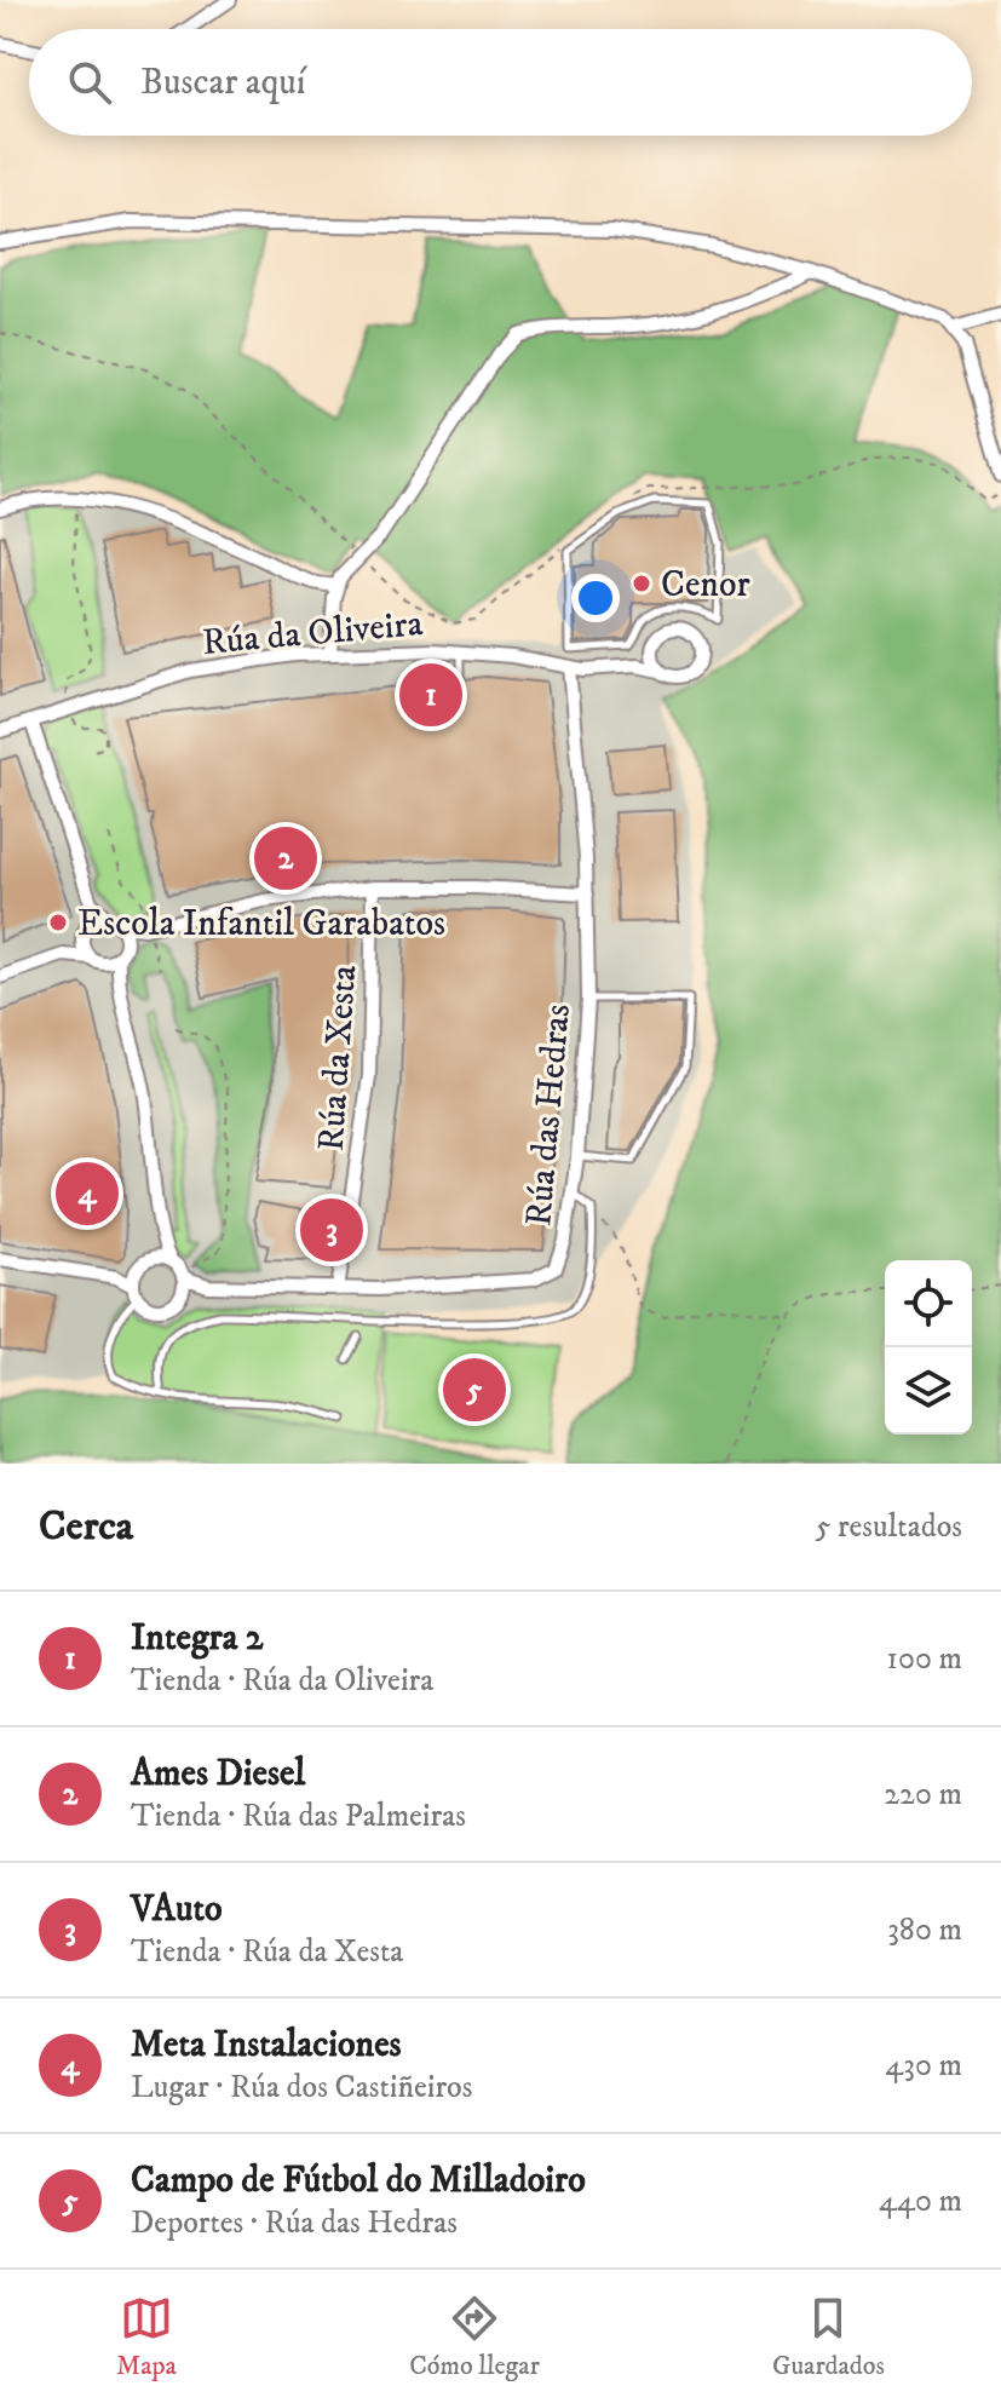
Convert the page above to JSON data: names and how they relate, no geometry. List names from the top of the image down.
{
  "streets": {
    "street": ["Rúa da Oliveira", "Rúa da Xesta", "Rúa das Hedras"]
  },
  "crossings": [
    ["Rúa da Oliveira", "Rúa das Hedras"],
    ["Rúa da Xesta", "Rúa das Hedras"]
  ],
  "places": ["Cenor", "Escola Infantil Garabatos"],
  "page": {
    "search": "Buscar aquí",
    "pins": [
      "1",
      "2",
      "4",
      "3",
      "5"
    ],
    "heading": ["Cerca", "5 resultados"],
    "list": [
      {
        "mark": "1",
        "name": "Integra 2",
        "note": "Tienda · Rúa da Oliveira",
        "value": "100 m"
      },
      {
        "mark": "2",
        "name": "Ames Diesel",
        "note": "Tienda · Rúa das Palmeiras",
        "value": "220 m"
      },
      {
        "mark": "3",
        "name": "VAuto",
        "note": "Tienda · Rúa da Xesta",
        "value": "380 m"
      },
      {
        "mark": "4",
        "name": "Meta Instalaciones",
        "note": "Lugar · Rúa dos Castiñeiros",
        "value": "430 m"
      },
      {
        "mark": "5",
        "name": "Campo de Fútbol do Milladoiro",
        "note": "Deportes · Rúa das Hedras",
        "value": "440 m"
      }
    ],
    "nav": ["Mapa", "Cómo llegar", "Guardados"]
  }
}
